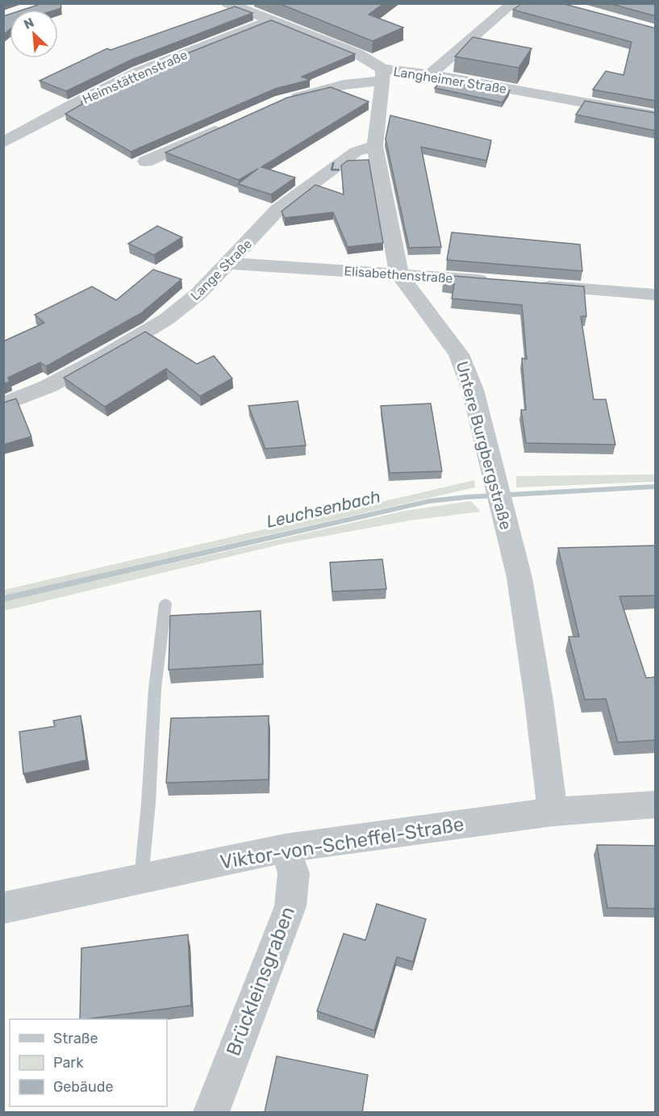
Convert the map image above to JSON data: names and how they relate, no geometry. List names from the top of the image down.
{
  "streets": {
    "street": [
      "Heimstättenstraße",
      "Langheimer Straße",
      "Lange Straße",
      "Elisabethenstraße",
      "Untere Burgbergstraße",
      "Viktor-von-Scheffel-Straße",
      "Brückleinsgraben"
    ]
  },
  "crossings": [
    ["Heimstättenstraße", "Langheimer Straße"],
    ["Langheimer Straße", "Untere Burgbergstraße"],
    ["Lange Straße", "Elisabethenstraße"],
    ["Lange Straße", "Untere Burgbergstraße"],
    ["Elisabethenstraße", "Untere Burgbergstraße"],
    ["Untere Burgbergstraße", "Viktor-von-Scheffel-Straße"],
    ["Viktor-von-Scheffel-Straße", "Brückleinsgraben"]
  ],
  "water": ["Leuchsenbach"],
  "legend": ["Straße", "Park", "Gebäude"],
  "north": "top left"
}
